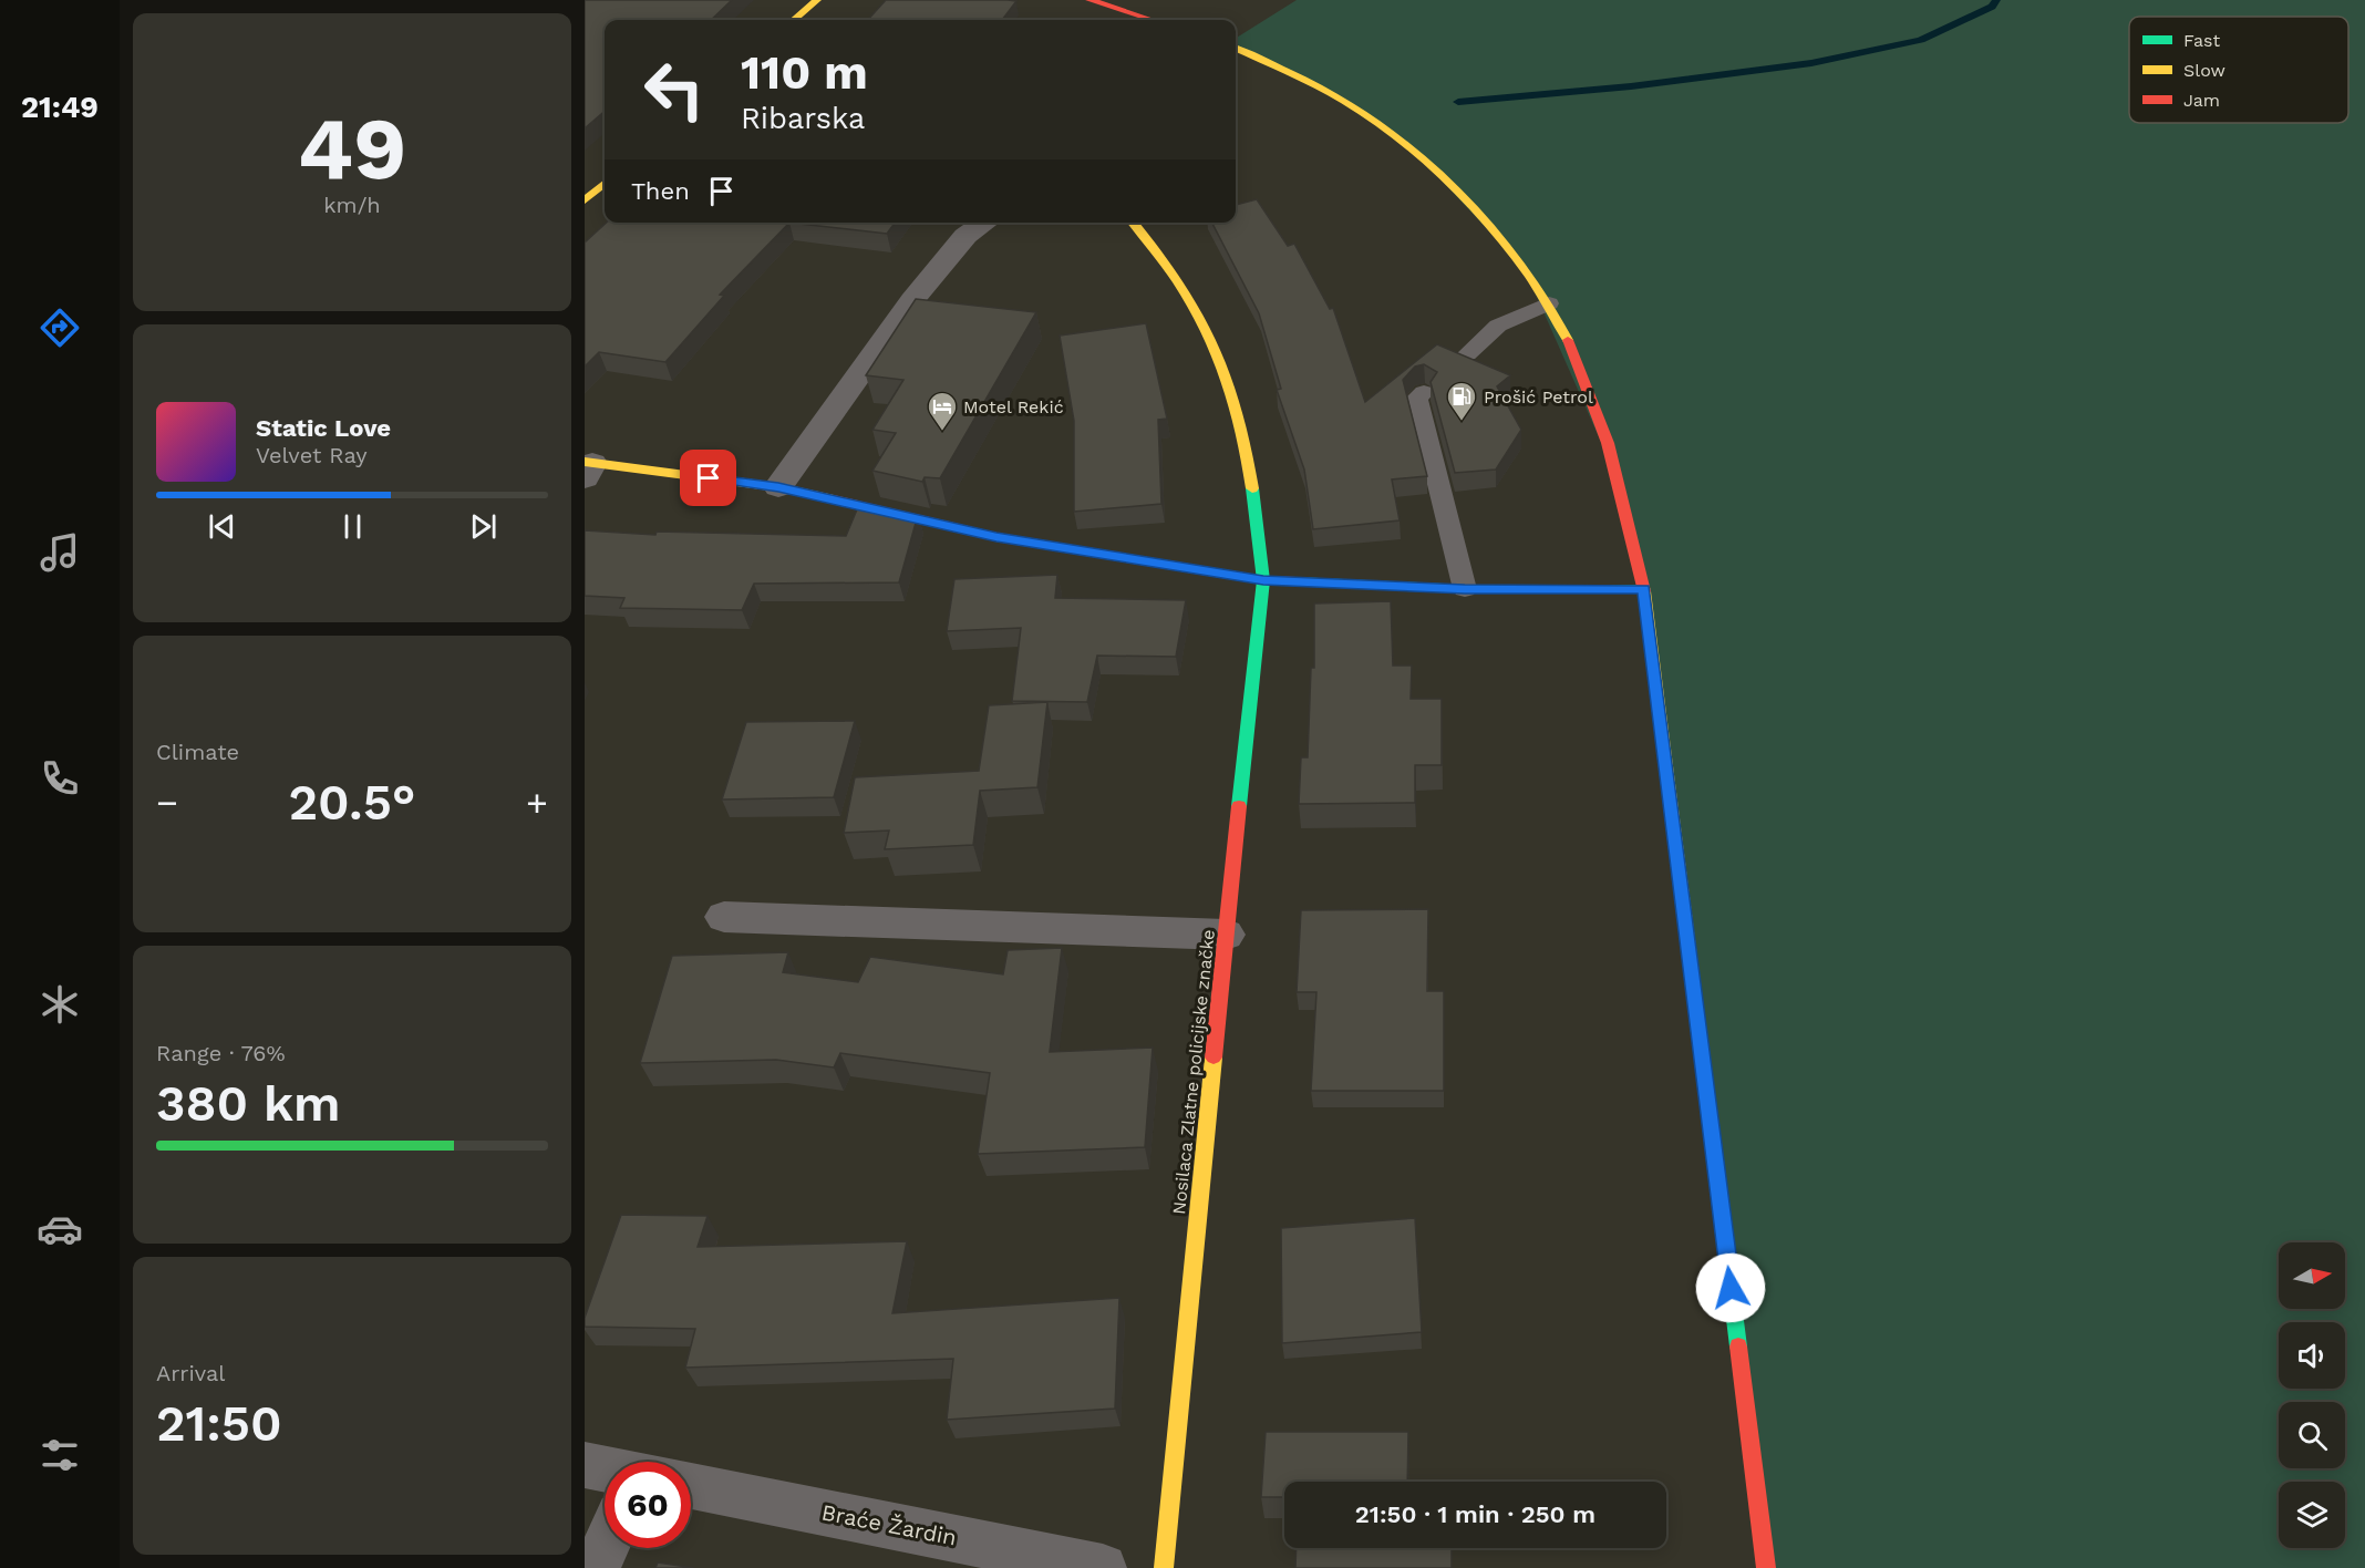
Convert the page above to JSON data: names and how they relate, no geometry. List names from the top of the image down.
{
  "streets": {
    "street": ["Nosilaca Zlatne policijske značke", "Braće Žardin"]
  },
  "places": {
    "fuel station": ["Prošić Petrol"],
    "hotel": ["Motel Rekić"]
  },
  "legend": ["Fast", "Slow", "Jam"],
  "north": "right",
  "page": {
    "tabs": "21:49",
    "tile": [
      ["49", "km/h"],
      "Climate",
      ["Range · 76%", "380 km"],
      ["Arrival", "21:50"]
    ],
    "turn": ["110 m", "Ribarska"],
    "then": "Then",
    "song": ["Static Love", "Velvet Ray"],
    "heat": ["−", "20.5°", "+"],
    "limit": "60",
    "trip": "21:50 · 1 min · 250 m"
  }
}
